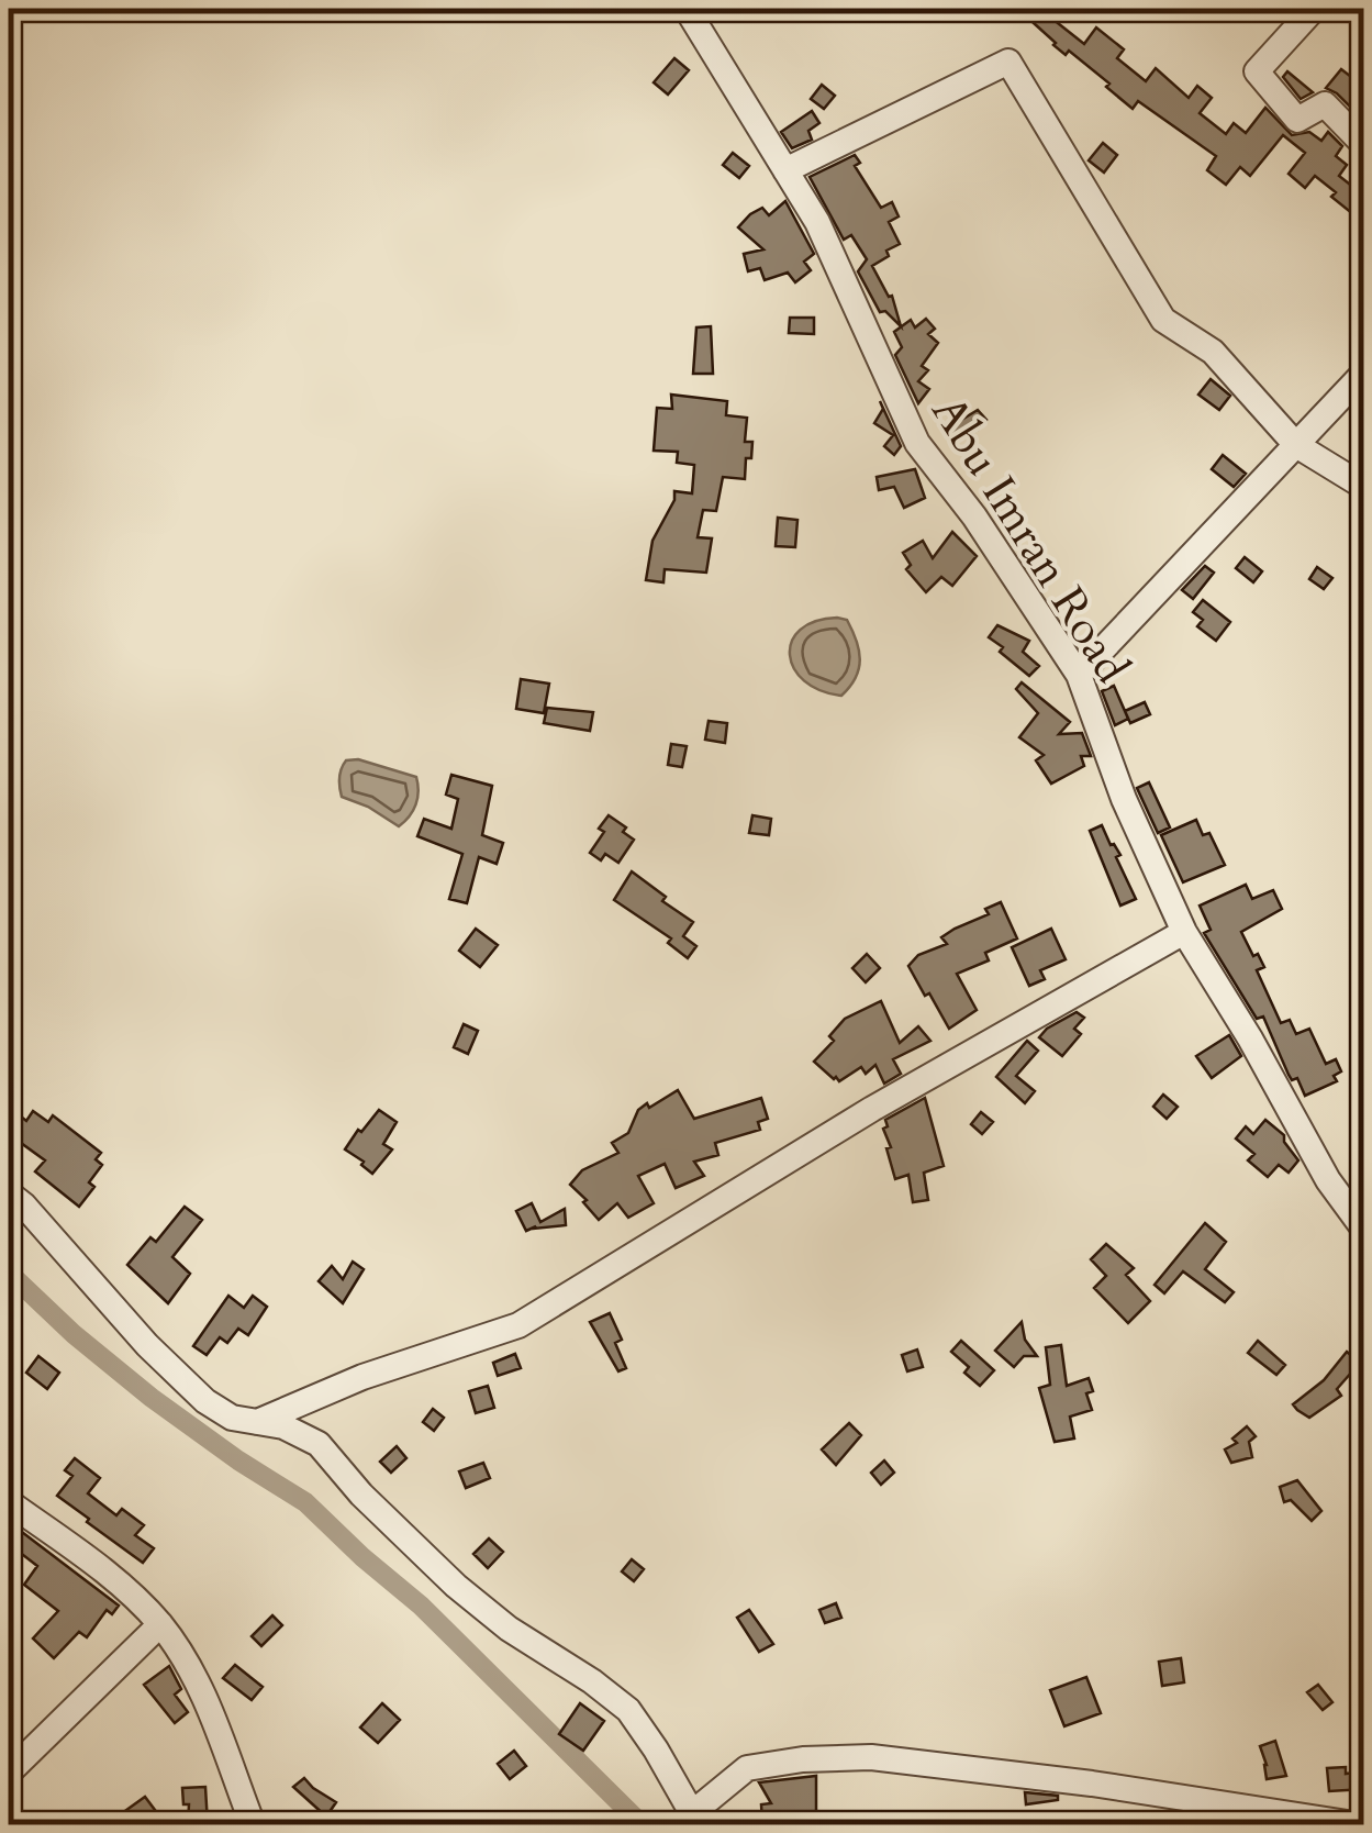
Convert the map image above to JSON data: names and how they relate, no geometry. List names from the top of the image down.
{
  "streets": {
    "street": ["Abu Imran Road"]
  }
}
